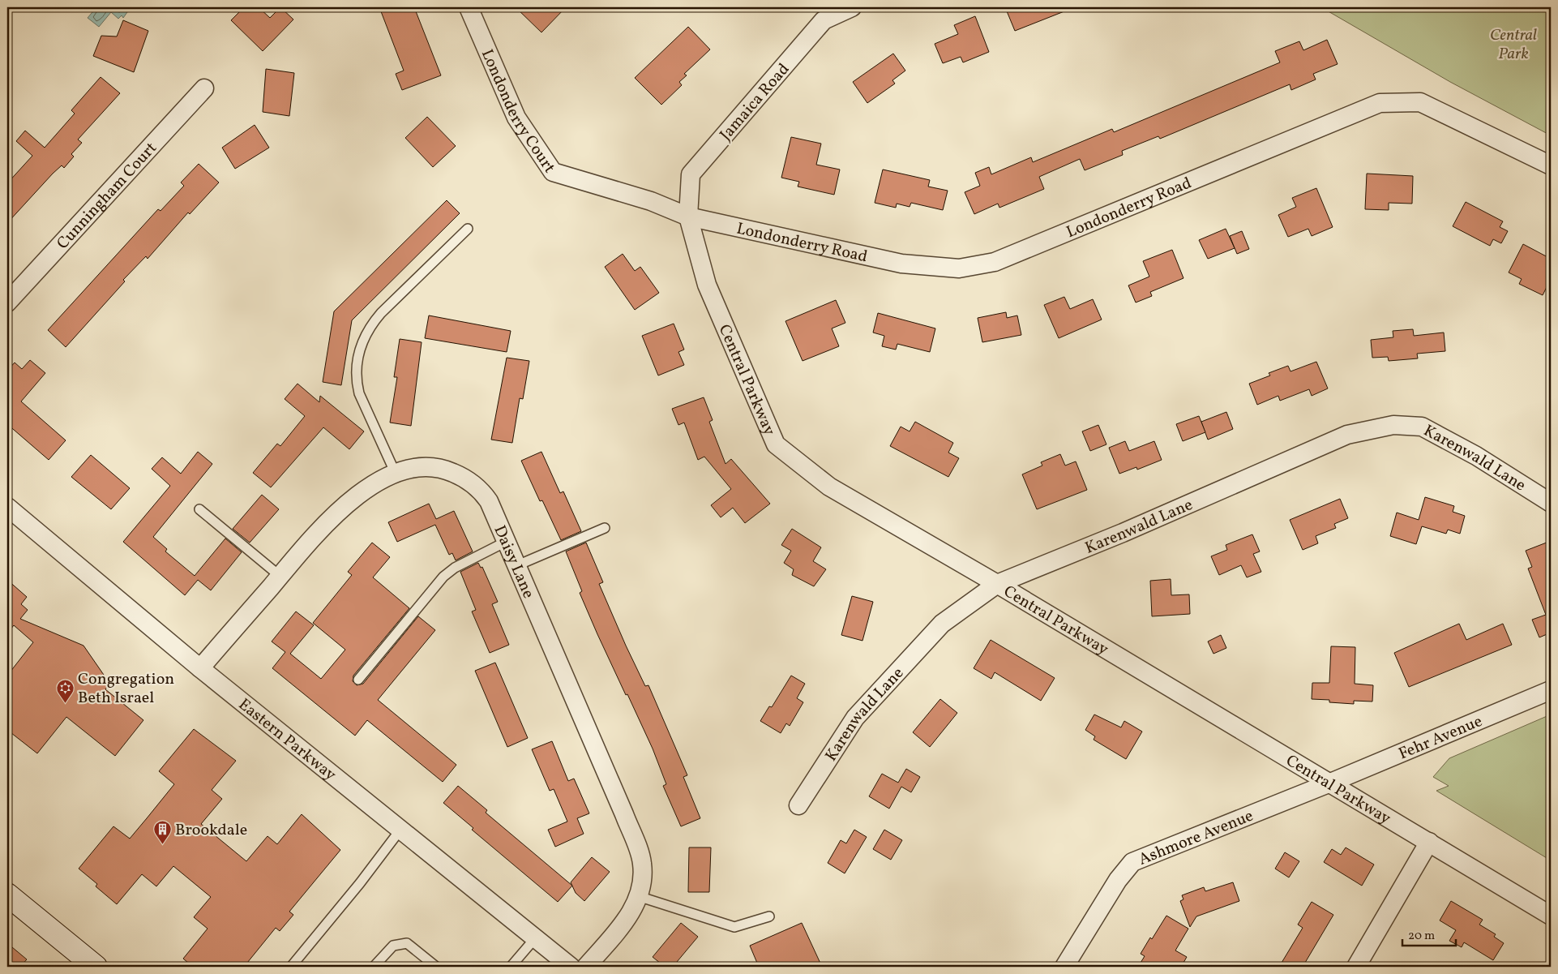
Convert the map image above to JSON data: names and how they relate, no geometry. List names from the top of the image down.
{
  "streets": {
    "street": [
      "Jamaica Road",
      "Londonderry Court",
      "Cunningham Court",
      "Londonderry Road",
      "Central Parkway",
      "Karenwald Lane",
      "Daisy Lane",
      "Fehr Avenue",
      "Eastern Parkway",
      "Ashmore Avenue"
    ]
  },
  "crossings": [
    ["Jamaica Road", "Londonderry Court"],
    ["Jamaica Road", "Londonderry Road"],
    ["Jamaica Road", "Central Parkway"],
    ["Londonderry Court", "Londonderry Road"],
    ["Londonderry Court", "Central Parkway"],
    ["Londonderry Road", "Central Parkway"],
    ["Central Parkway", "Karenwald Lane"],
    ["Central Parkway", "Fehr Avenue"],
    ["Central Parkway", "Ashmore Avenue"],
    ["Daisy Lane", "Eastern Parkway"],
    ["Fehr Avenue", "Ashmore Avenue"]
  ],
  "parks": ["Central Park"],
  "places": {
    "synagogue": ["Congregation Beth Israel"],
    "building": ["Brookdale"]
  },
  "scale_bar": "20 m"
}
